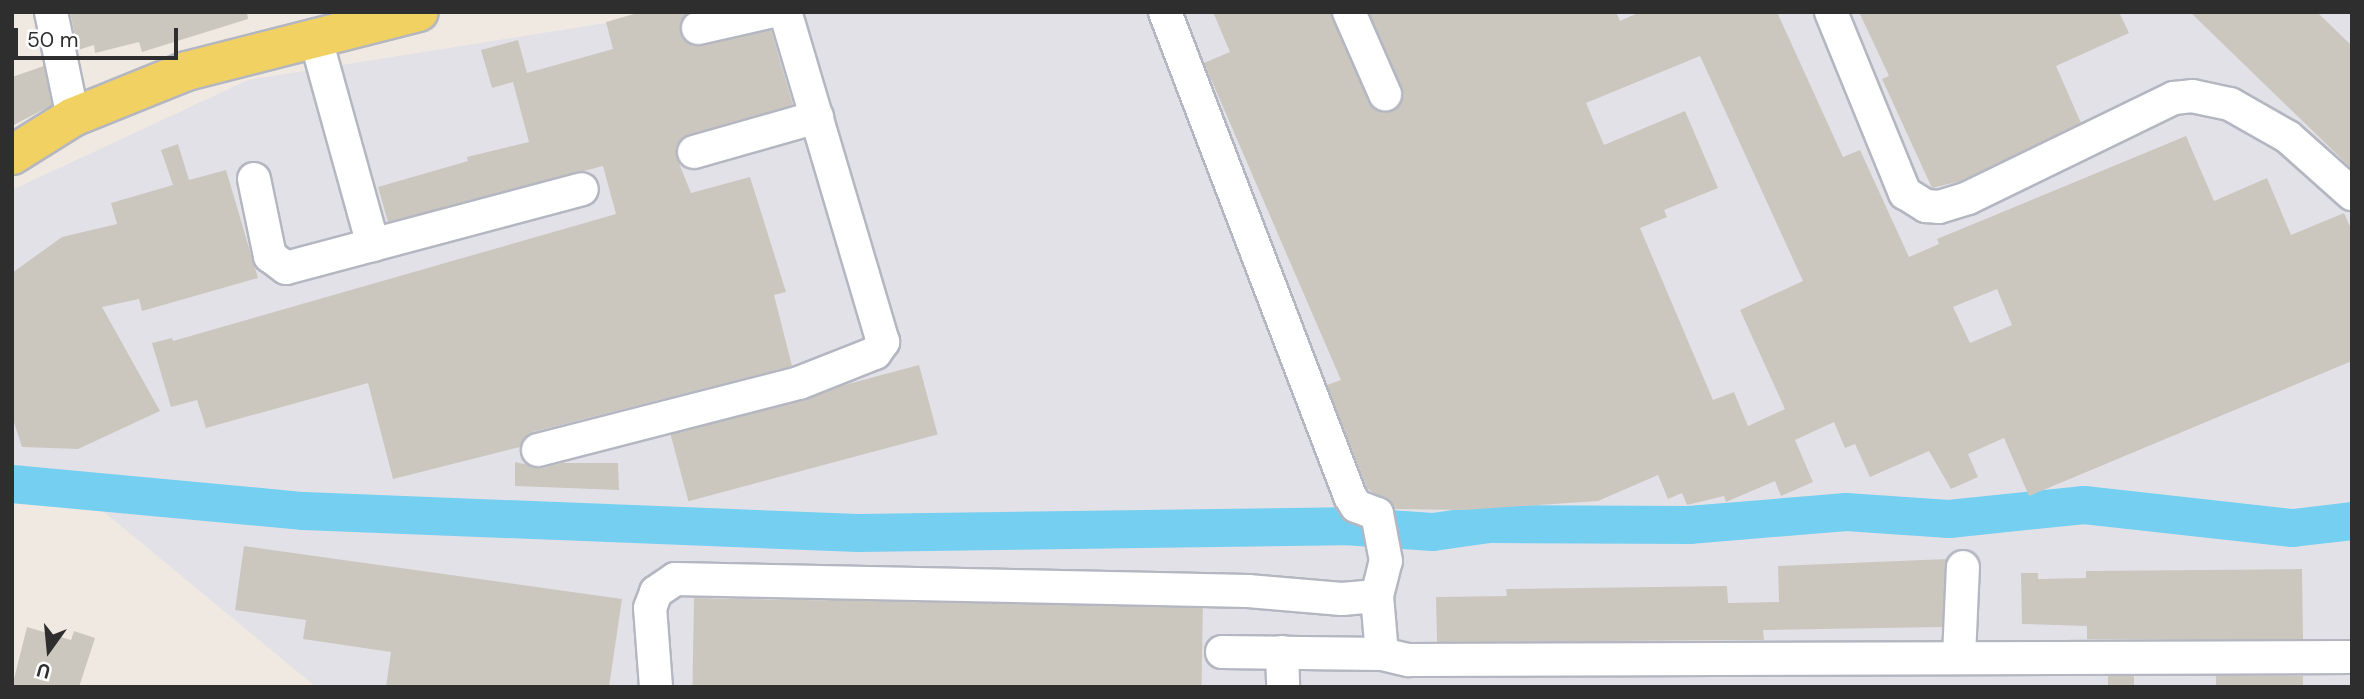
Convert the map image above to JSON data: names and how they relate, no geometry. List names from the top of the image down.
{
  "scale_bar": "50 m",
  "north": "bottom"
}
